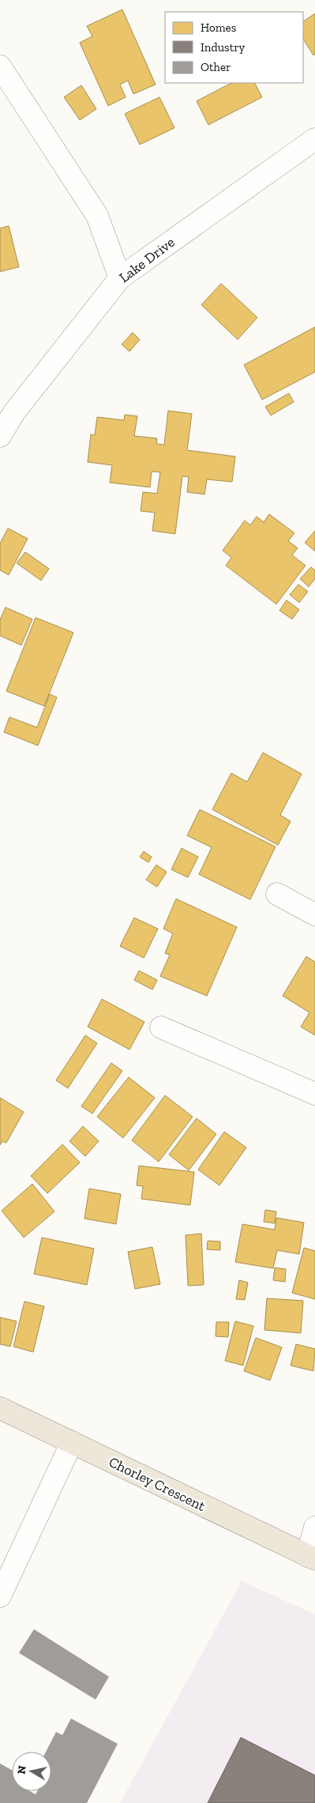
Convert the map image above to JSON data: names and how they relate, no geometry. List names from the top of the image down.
{
  "streets": {
    "main road": ["Chorley Crescent"],
    "street": ["Lake Drive"]
  },
  "legend": ["Homes", "Industry", "Other"],
  "north": "left"
}
